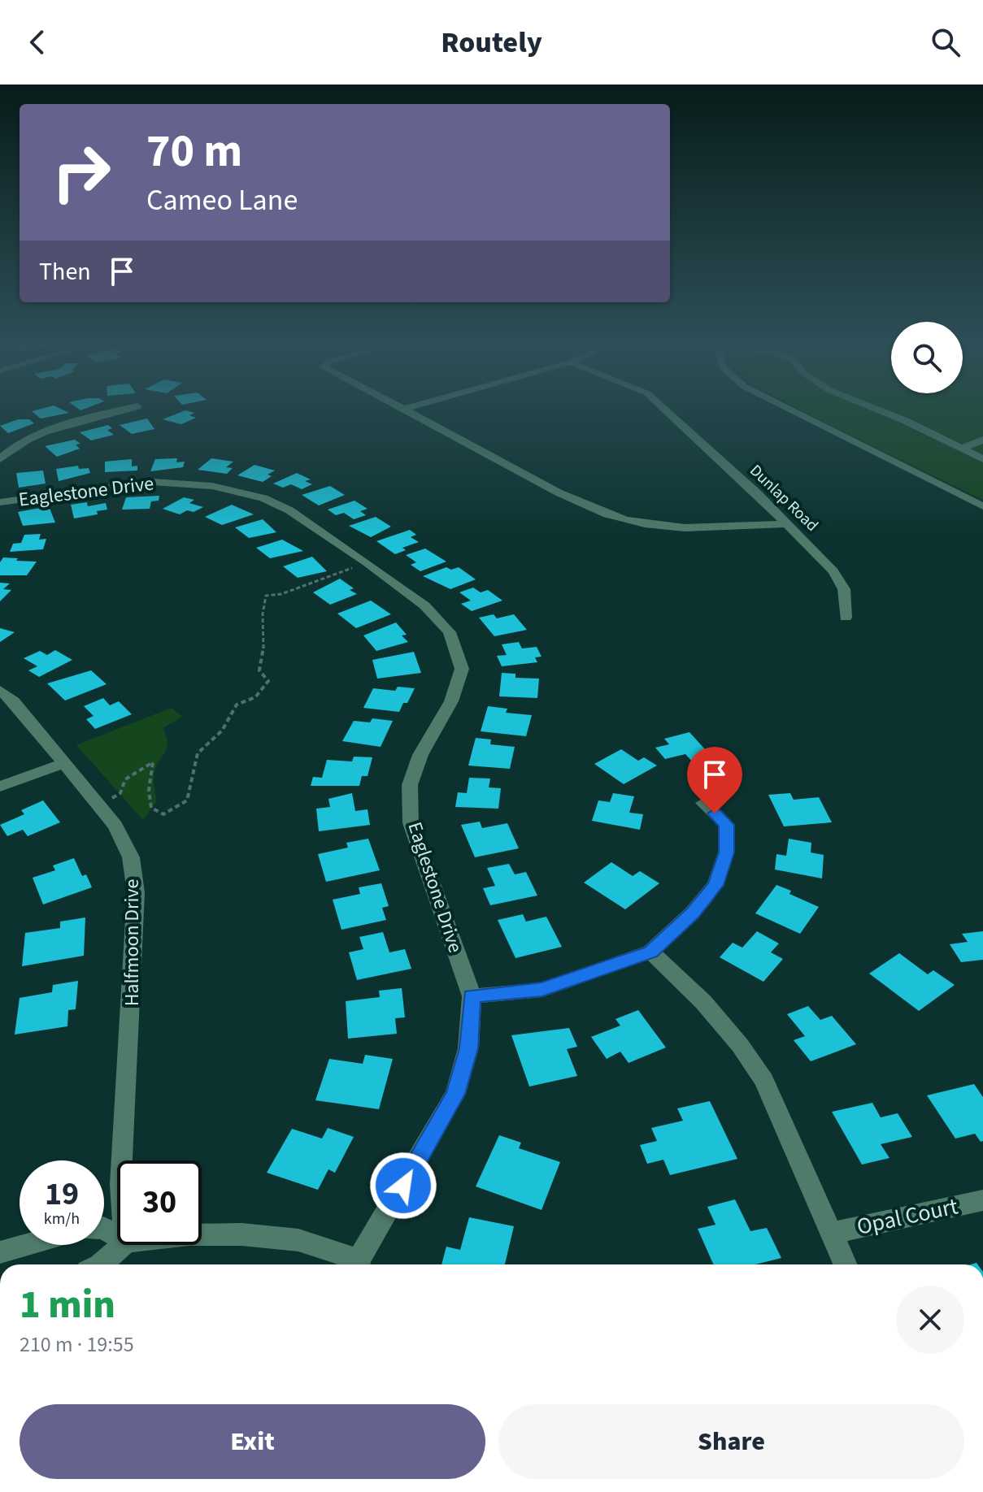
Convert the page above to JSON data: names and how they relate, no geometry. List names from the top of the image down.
{
  "streets": {
    "street": [
      "Eaglestone Drive",
      "Dunlap Road",
      "Halfmoon Drive",
      "Opal Court"
    ]
  },
  "page": {
    "header": "Routely",
    "turn": ["70 m", "Cameo Lane"],
    "then": "Then",
    "speed": "19 km/h",
    "limit": "30",
    "heading": ["1 min", "210 m · 19:55"],
    "buttons": ["Exit", "Share"]
  }
}
